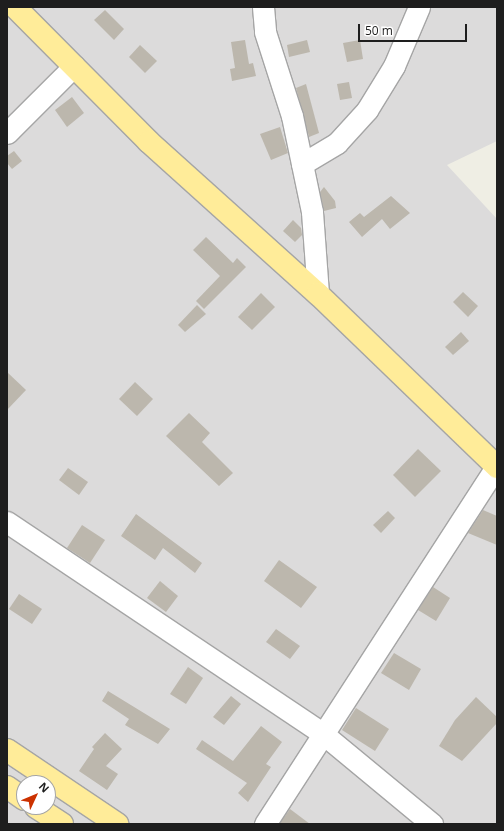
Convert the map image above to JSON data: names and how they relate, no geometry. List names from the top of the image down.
{
  "scale_bar": "50 m",
  "north": "top right"
}
